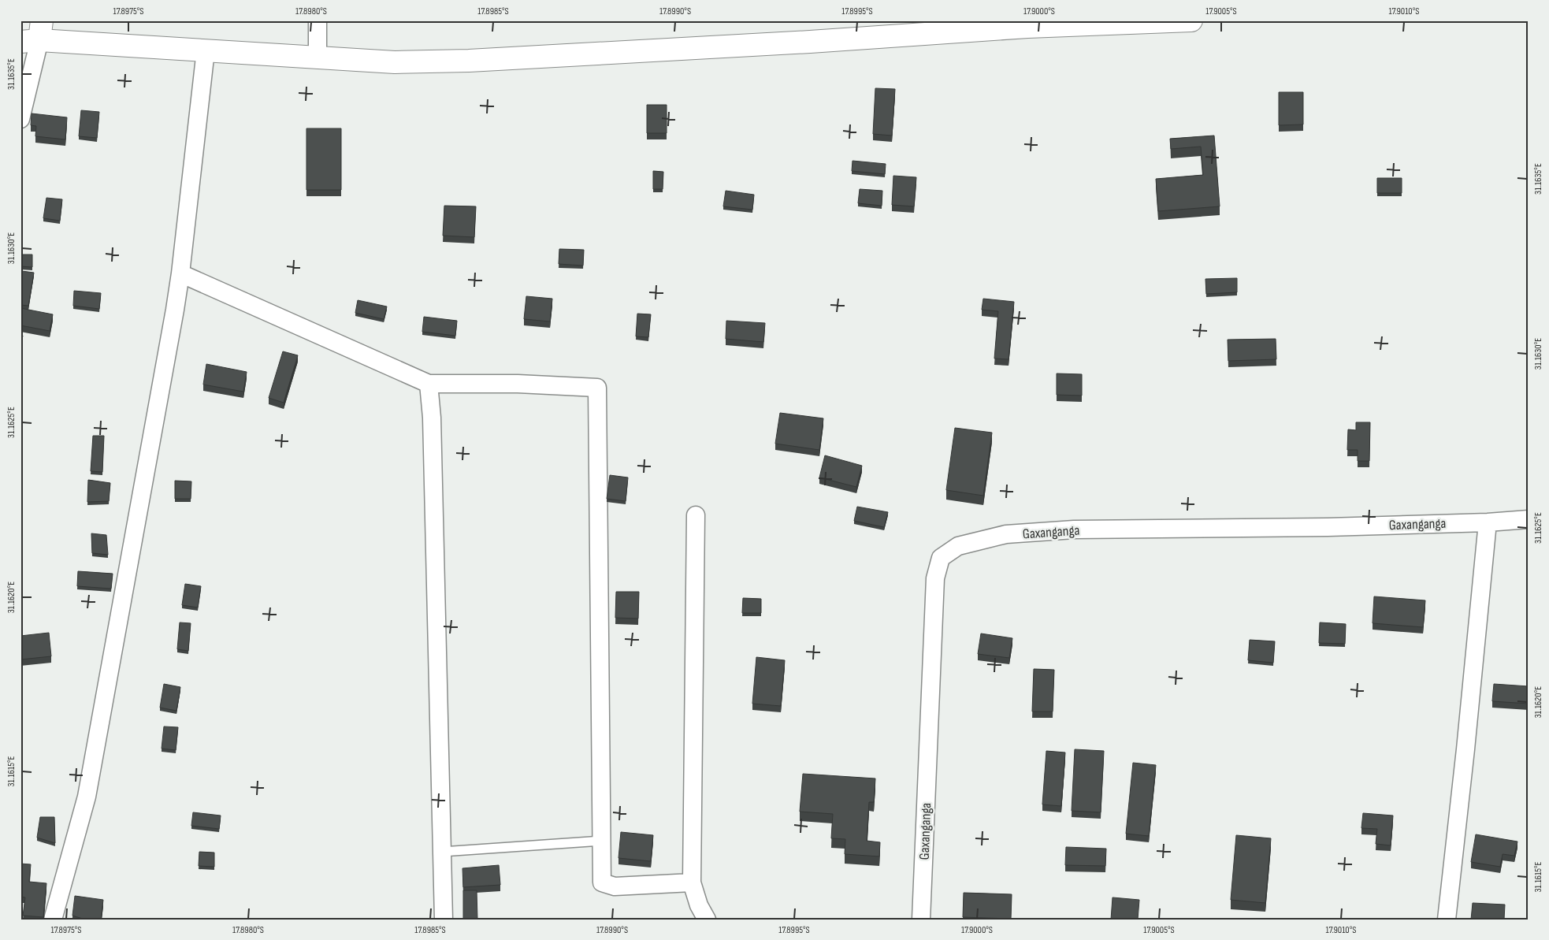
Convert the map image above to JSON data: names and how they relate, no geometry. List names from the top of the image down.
{
  "streets": {
    "street": ["Gaxanganga"]
  },
  "coordinates": [
    "17.8975°S",
    "17.8980°S",
    "17.8985°S",
    "17.8990°S",
    "17.8995°S",
    "17.9000°S",
    "17.9005°S",
    "17.9010°S",
    "31.1635°E",
    "31.1630°E",
    "31.1625°E",
    "31.1620°E",
    "31.1615°E"
  ]
}
